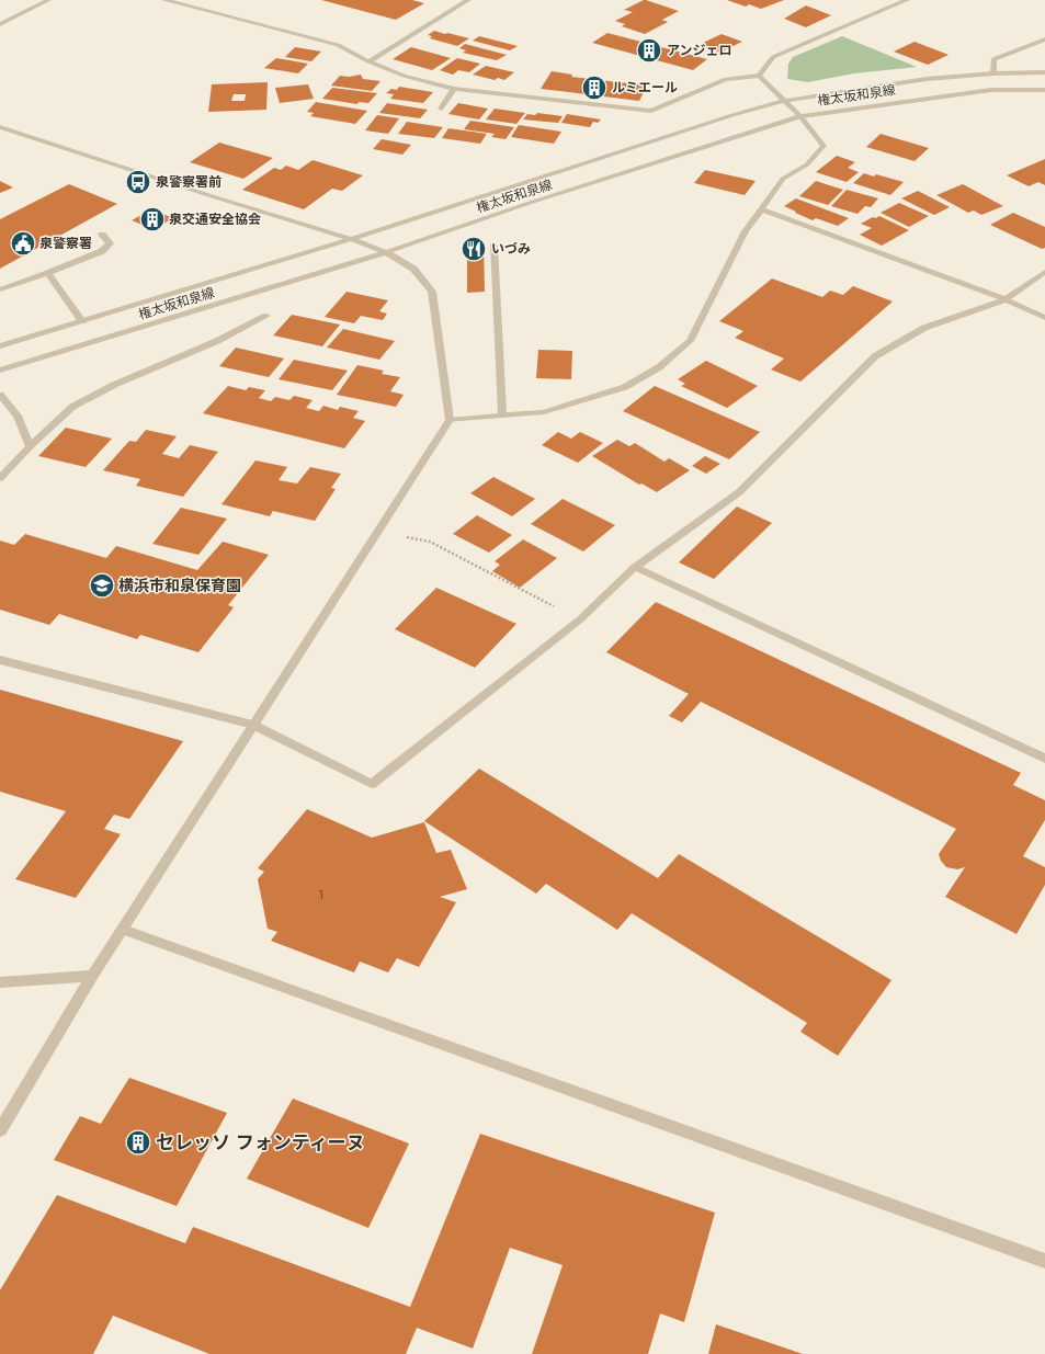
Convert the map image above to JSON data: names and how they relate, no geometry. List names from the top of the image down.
{
  "streets": {
    "street": ["権太坂和泉線"]
  },
  "places": {
    "building": [
      "アンジェロ",
      "ルミエール",
      "泉交通安全協会",
      "セレッソ フォンティーヌ"
    ],
    "bus stop": ["泉警察署前"],
    "public building": ["泉警察署"],
    "restaurant": ["いづみ"],
    "school or university": ["横浜市和泉保育園"]
  },
  "house_numbers": ["1"]
}
